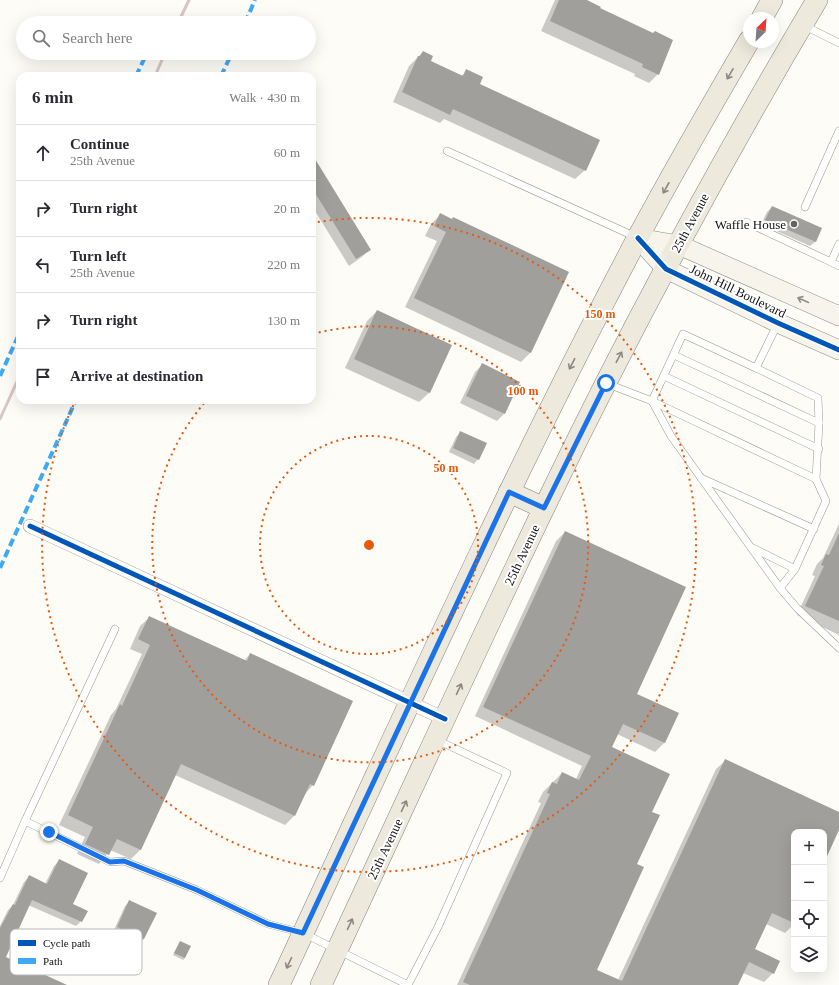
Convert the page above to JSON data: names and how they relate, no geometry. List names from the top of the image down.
{
  "streets": {
    "main road": ["25th Avenue"],
    "street": ["John Hill Boulevard"]
  },
  "crossings": [
    ["25th Avenue", "John Hill Boulevard"]
  ],
  "places": ["Waffle House"],
  "legend": ["Cycle path", "Path"],
  "north": "top right",
  "page": {
    "search": "Search here",
    "heading": ["6 min", "Walk · 430 m"],
    "list": [
      ["Continue", "25th Avenue", "60 m"],
      ["Turn right", "20 m"],
      ["Turn left", "25th Avenue", "220 m"],
      ["Turn right", "130 m"],
      "Arrive at destination"
    ],
    "map_buttons": ["+", "−"]
  },
  "rings": ["150 m", "100 m", "50 m"]
}
